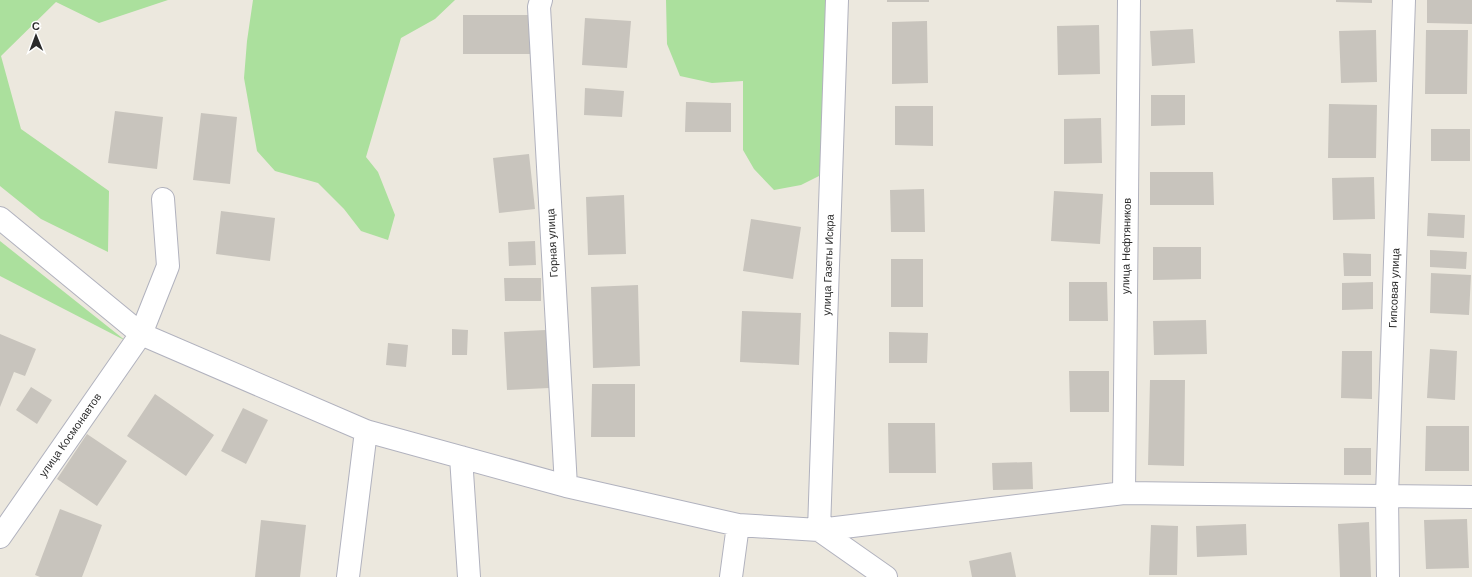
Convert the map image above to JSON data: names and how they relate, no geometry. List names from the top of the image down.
{
  "streets": {
    "street": [
      "Горная улица",
      "улица Нефтяников",
      "улица Газеты Искра",
      "Гипсовая улица",
      "улица Космонавтов"
    ]
  },
  "north": "top"
}
